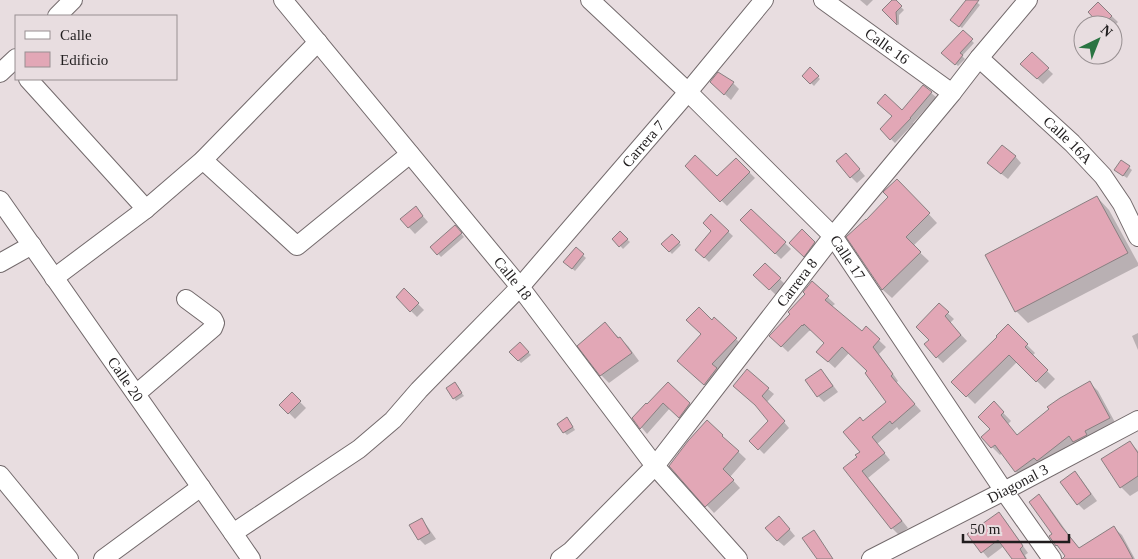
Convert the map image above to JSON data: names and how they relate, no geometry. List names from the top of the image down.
{
  "streets": {
    "street": [
      "Calle 16",
      "Calle 16A",
      "Carrera 7",
      "Calle 17",
      "Calle 18",
      "Carrera 8",
      "Calle 20",
      "Diagonal 3"
    ]
  },
  "crossings": [
    ["Calle 16", "Carrera 8"],
    ["Calle 16A", "Carrera 8"],
    ["Carrera 7", "Calle 17"],
    ["Carrera 7", "Calle 18"],
    ["Carrera 7", "Calle 20"],
    ["Calle 17", "Carrera 8"],
    ["Calle 17", "Diagonal 3"],
    ["Calle 18", "Carrera 8"]
  ],
  "legend": ["Calle", "Edificio"],
  "scale_bar": "50 m",
  "north": "top right"
}
